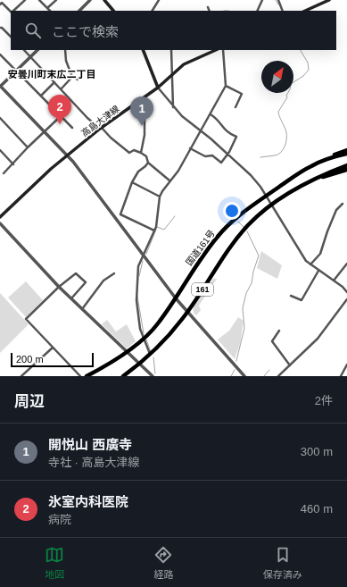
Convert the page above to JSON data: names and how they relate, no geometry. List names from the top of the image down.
{
  "streets": {
    "highway": ["国道161号", "161"],
    "main road": ["高島大津線"]
  },
  "districts": ["安曇川町末広二丁目"],
  "scale_bar": "200 m",
  "north": "top right",
  "page": {
    "search": "ここで検索",
    "pins": ["2", "1"],
    "scale": "200 m",
    "heading": ["周辺", "2件"],
    "list": [
      {
        "mark": "1",
        "name": "開悦山 西廣寺",
        "note": "寺社 · 高島大津線",
        "value": "300 m"
      },
      {
        "mark": "2",
        "name": "氷室内科医院",
        "note": "病院",
        "value": "460 m"
      }
    ],
    "nav": ["地図", "経路", "保存済み"]
  }
}
